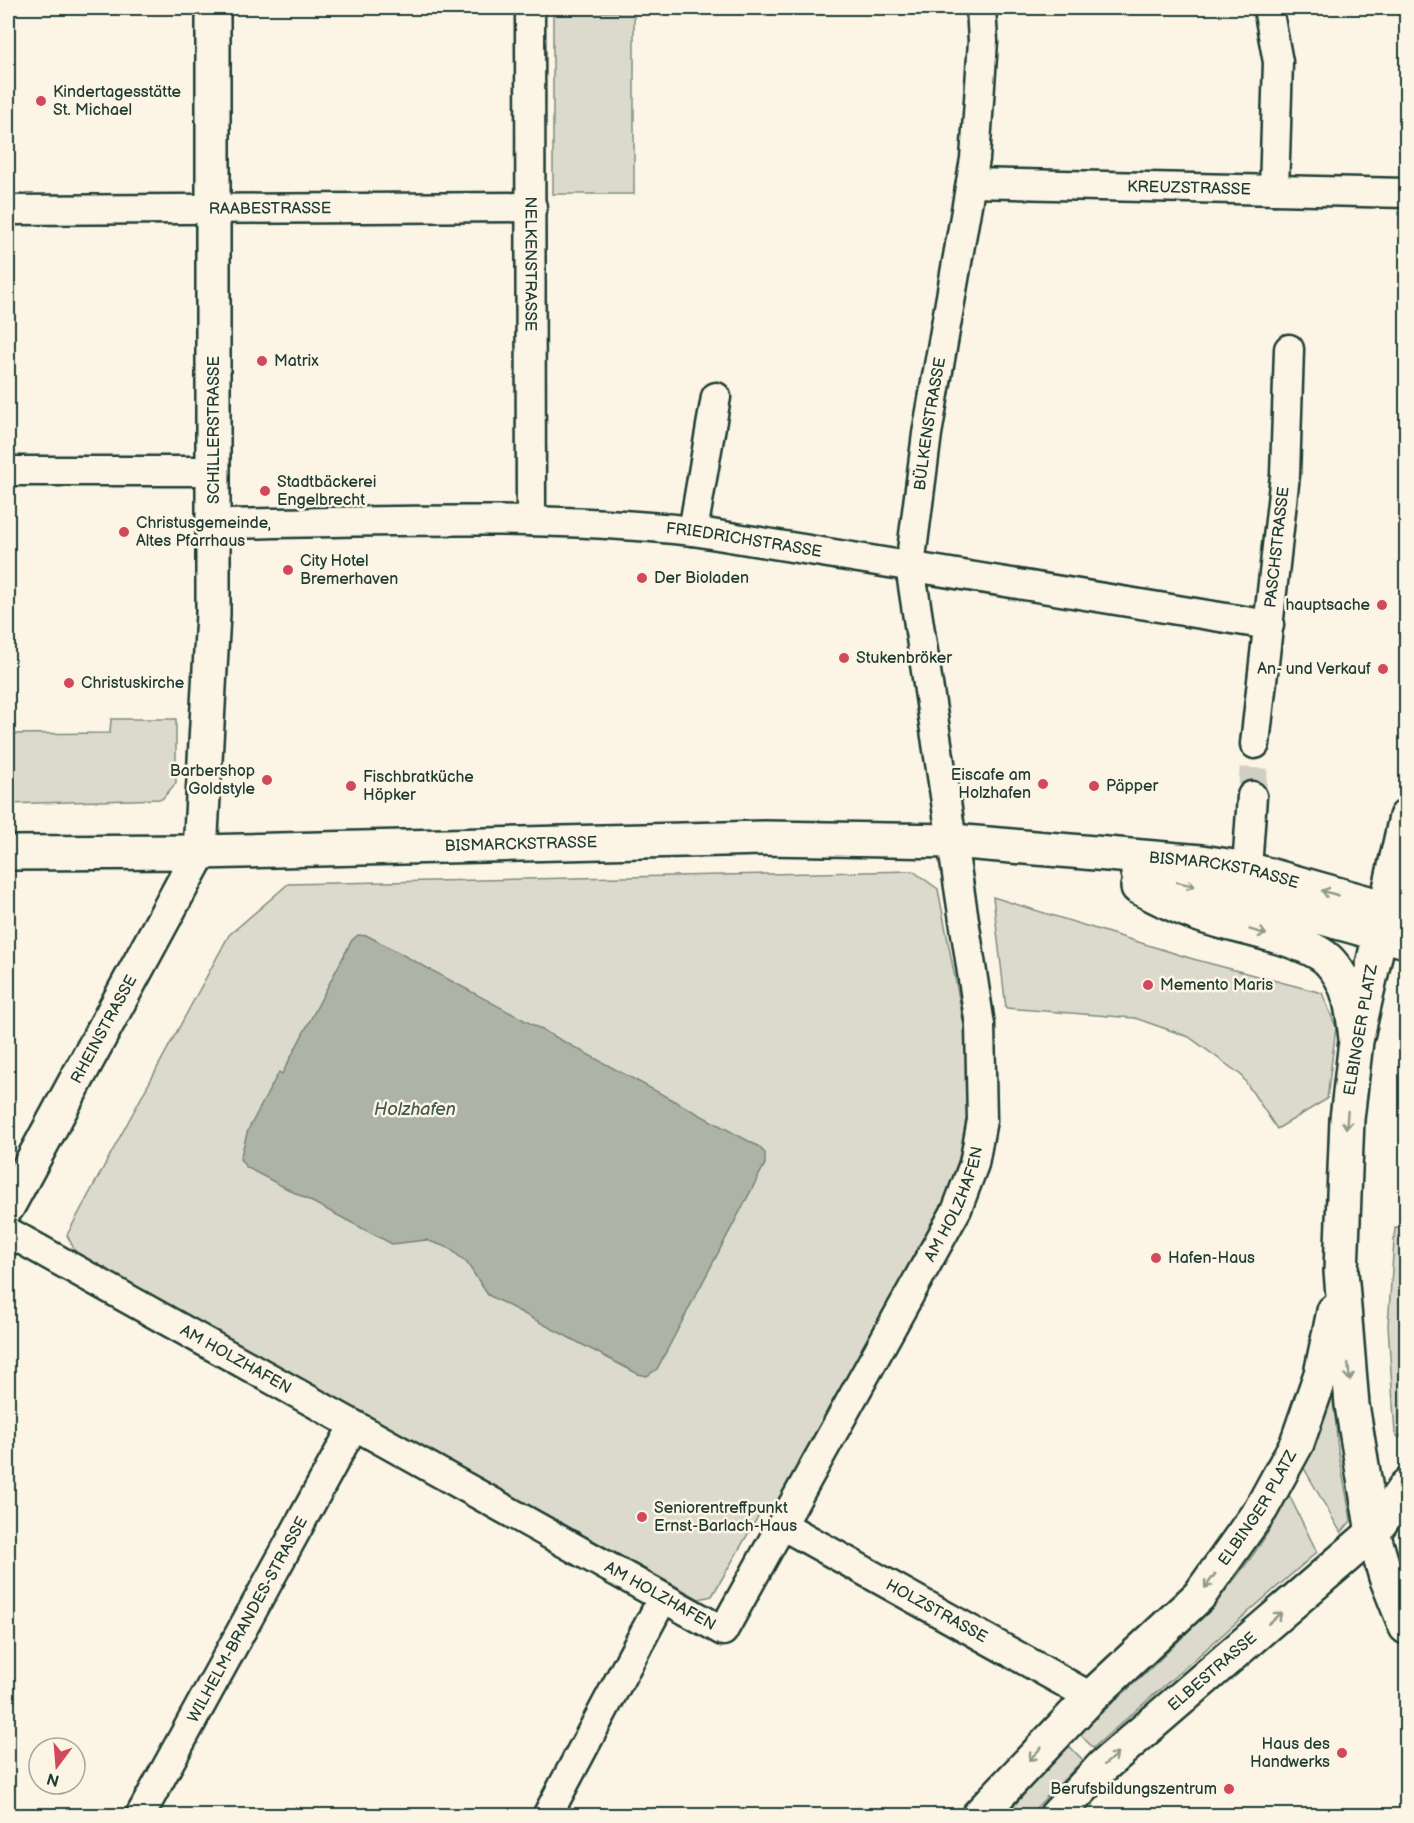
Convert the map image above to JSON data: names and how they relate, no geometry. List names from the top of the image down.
{
  "streets": {
    "street": [
      "KREUZSTRASSE",
      "RAABESTRASSE",
      "NELKENSTRASSE",
      "BÜLKENSTRASSE",
      "SCHILLERSTRASSE",
      "FRIEDRICHSTRASSE",
      "PASCHSTRASSE",
      "BISMARCKSTRASSE",
      "RHEINSTRASSE",
      "ELBINGER PLATZ",
      "AM HOLZHAFEN",
      "HOLZSTRASSE",
      "WILHELM-BRANDES-STRASSE",
      "ELBESTRASSE"
    ]
  },
  "crossings": [
    ["KREUZSTRASSE", "BÜLKENSTRASSE"],
    ["RAABESTRASSE", "NELKENSTRASSE"],
    ["RAABESTRASSE", "SCHILLERSTRASSE"],
    ["NELKENSTRASSE", "FRIEDRICHSTRASSE"],
    ["BÜLKENSTRASSE", "FRIEDRICHSTRASSE"],
    ["BÜLKENSTRASSE", "BISMARCKSTRASSE"],
    ["BÜLKENSTRASSE", "AM HOLZHAFEN"],
    ["SCHILLERSTRASSE", "FRIEDRICHSTRASSE"],
    ["SCHILLERSTRASSE", "BISMARCKSTRASSE"],
    ["SCHILLERSTRASSE", "RHEINSTRASSE"],
    ["FRIEDRICHSTRASSE", "PASCHSTRASSE"],
    ["BISMARCKSTRASSE", "RHEINSTRASSE"],
    ["BISMARCKSTRASSE", "ELBINGER PLATZ"],
    ["BISMARCKSTRASSE", "AM HOLZHAFEN"],
    ["ELBINGER PLATZ", "HOLZSTRASSE"],
    ["ELBINGER PLATZ", "ELBESTRASSE"],
    ["AM HOLZHAFEN", "HOLZSTRASSE"],
    ["AM HOLZHAFEN", "WILHELM-BRANDES-STRASSE"]
  ],
  "one_way": ["ELBINGER PLATZ", "ELBESTRASSE"],
  "water": ["Holzhafen"],
  "places": [
    "Kindertagesstätte St. Michael",
    "Matrix",
    "Stadtbäckerei Engelbrecht",
    "Christusgemeinde, Altes Pfarrhaus",
    "City Hotel Bremerhaven",
    "Der Bioladen",
    "hauptsache",
    "Stukenbröker",
    "An- und Verkauf",
    "Christuskirche",
    "Barbershop Goldstyle",
    "Eiscafe am Holzhafen",
    "Fischbratküche Höpker",
    "Päpper",
    "Memento Maris",
    "Hafen-Haus",
    "Seniorentreffpunkt Ernst-Barlach-Haus",
    "Haus des Handwerks",
    "Berufsbildungszentrum"
  ],
  "north": "bottom"
}
